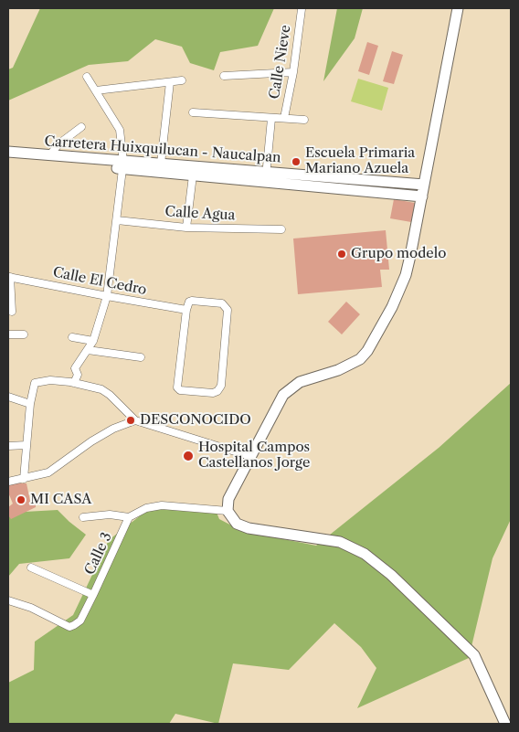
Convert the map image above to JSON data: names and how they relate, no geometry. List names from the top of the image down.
{
  "streets": {
    "main road": ["Carretera Huixquilucan - Naucalpan"],
    "street": [
      "Calle Nieve",
      "Calle Agua",
      "Calle El Cedro",
      "Calle 3"
    ]
  },
  "crossings": [
    ["Calle Nieve", "Carretera Huixquilucan - Naucalpan"]
  ],
  "places": [
    "Escuela Primaria Mariano Azuela",
    "Grupo modelo",
    "DESCONOCIDO",
    "Hospital Campos Castellanos Jorge",
    "MI CASA"
  ]
}
